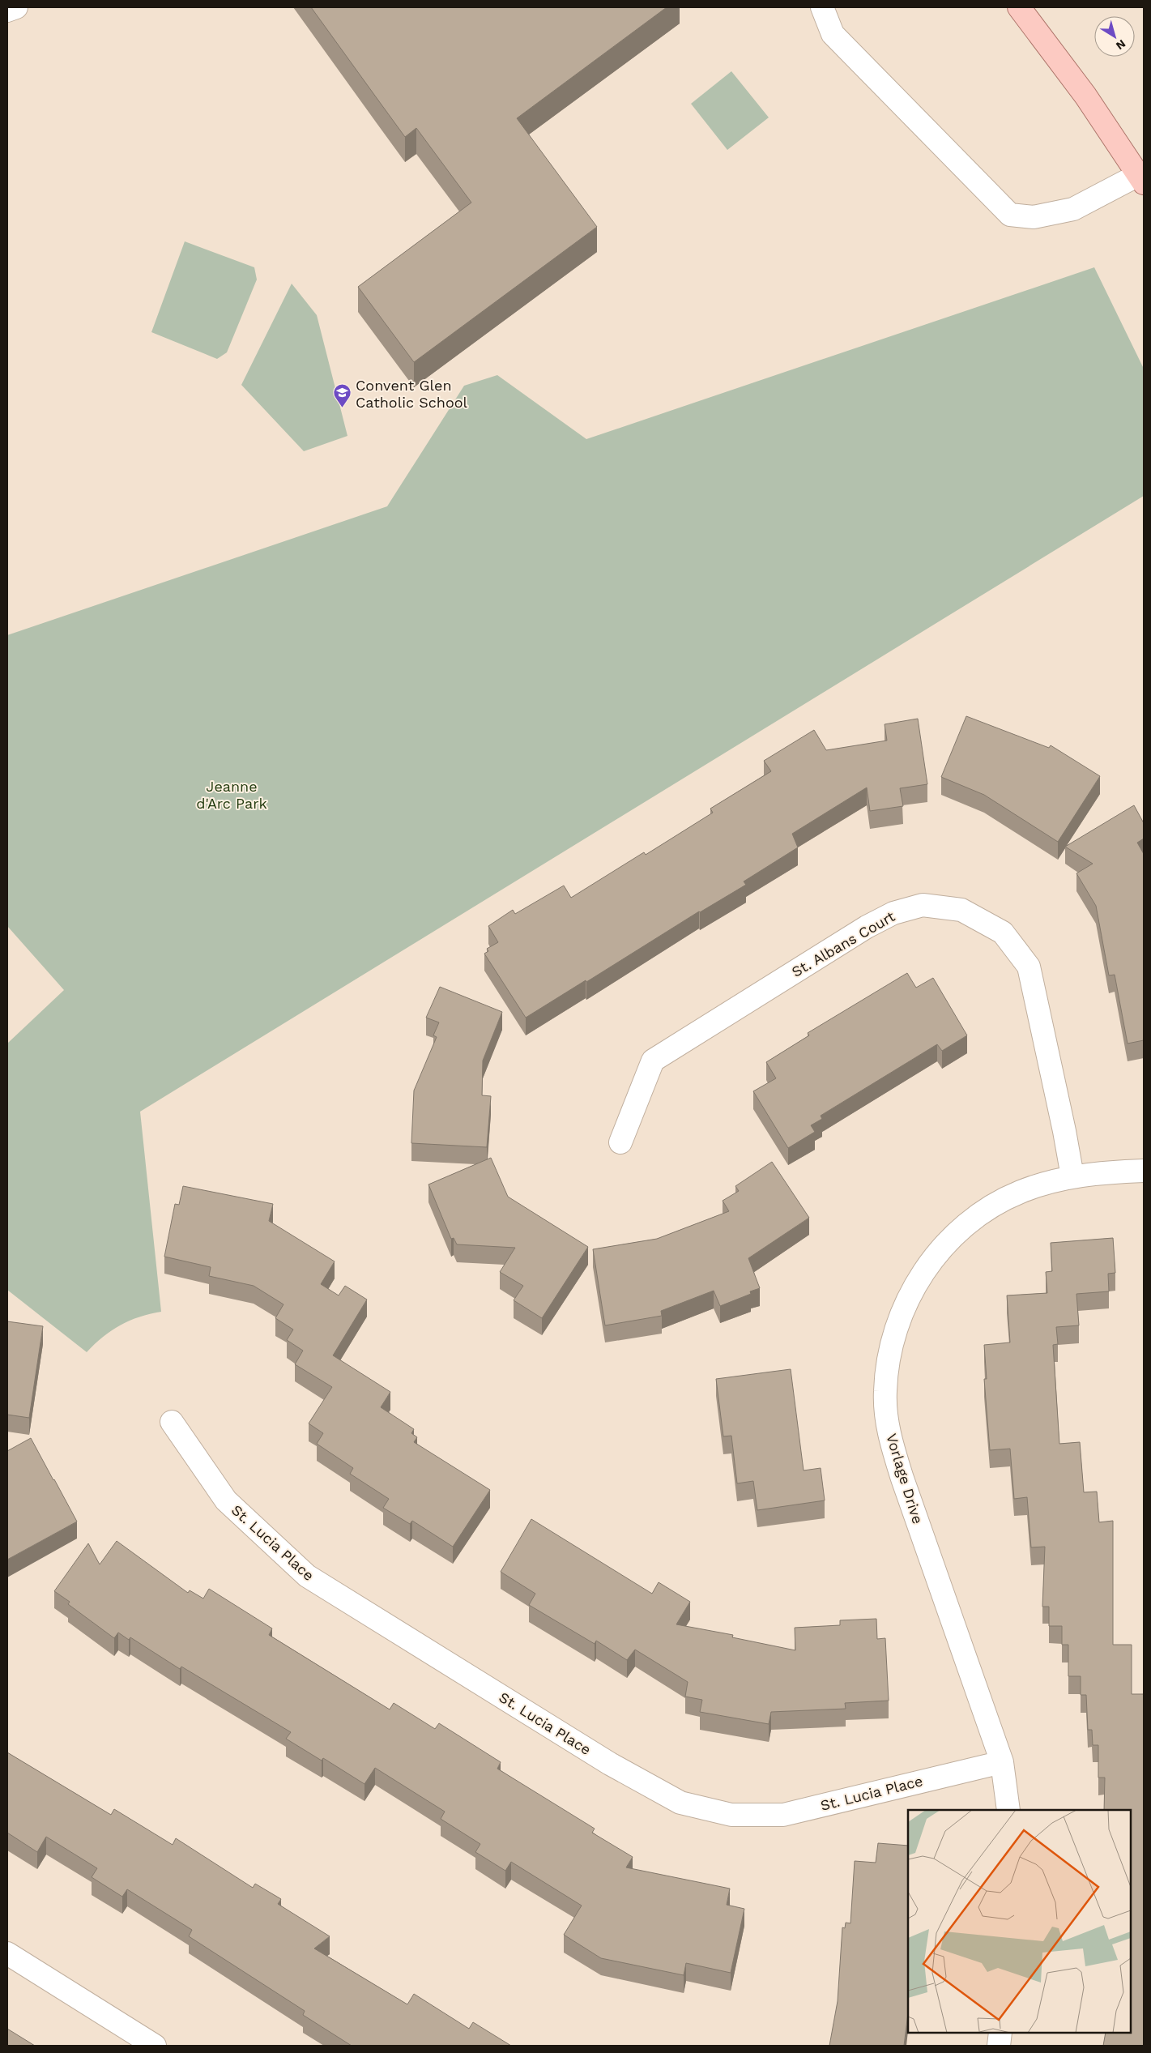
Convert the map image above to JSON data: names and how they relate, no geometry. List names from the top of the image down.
{
  "streets": {
    "street": ["St. Albans Court", "Vorlage Drive", "St. Lucia Place"]
  },
  "crossings": [
    ["St. Albans Court", "Vorlage Drive"],
    ["Vorlage Drive", "St. Lucia Place"]
  ],
  "parks": ["Jeanne d'Arc Park"],
  "places": {
    "school or university": ["Convent Glen Catholic School"]
  },
  "north": "bottom right"
}
